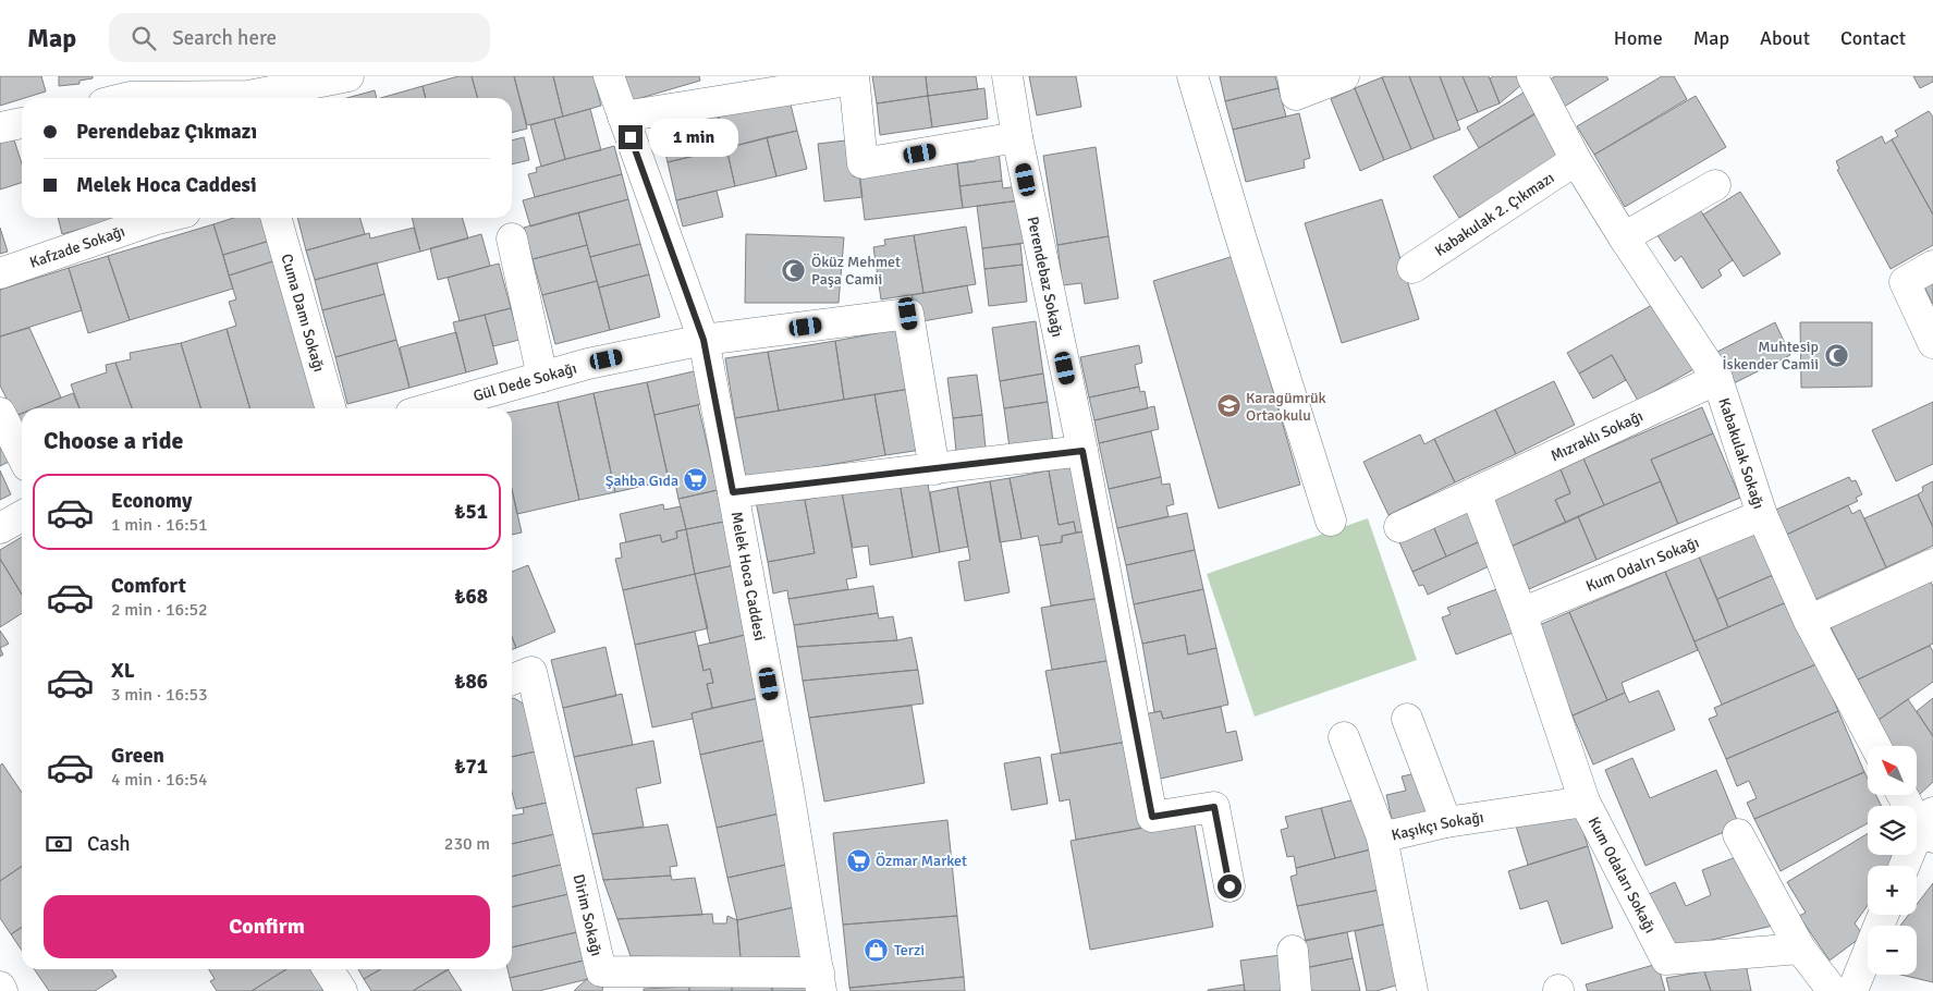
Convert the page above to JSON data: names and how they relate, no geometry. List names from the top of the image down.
{
  "streets": {
    "street": [
      "Kabakulak 2. Çıkmazı",
      "Kafzade Sokağı",
      "Perendebaz Sokağı",
      "Cuma Damı Sokağı",
      "Gül Dede Sokağı",
      "Mızraklı Sokağı",
      "Kabakulak Sokağı",
      "Kum Odalrı Sokağı",
      "Melek Hoca Caddesi",
      "Kaşıkçı Sokağı",
      "Kum Odaları Sokağı",
      "Dirim Sokağı"
    ]
  },
  "crossings": [
    ["Kabakulak 2. Çıkmazı", "Kabakulak Sokağı"],
    ["Gül Dede Sokağı", "Melek Hoca Caddesi"],
    ["Mızraklı Sokağı", "Kabakulak Sokağı"],
    ["Kabakulak Sokağı", "Kum Odalrı Sokağı"],
    ["Kum Odalrı Sokağı", "Kum Odaları Sokağı"],
    ["Melek Hoca Caddesi", "Dirim Sokağı"],
    ["Kaşıkçı Sokağı", "Kum Odaları Sokağı"]
  ],
  "places": {
    "mosque": ["Öküz Mehmet Paşa Camii", "Muhtesip İskender Camii"],
    "school or university": ["Karagümrük Ortaokulu"],
    "supermarket": ["Şahba Gıda", "Özmar Market"],
    "shop": ["Terzi"]
  },
  "north": "top left",
  "page": {
    "header": "Map",
    "search": "Search here",
    "nav": [
      "Home",
      "Map",
      "About",
      "Contact"
    ],
    "banner": ["Perendebaz Çıkmazı", "Melek Hoca Caddesi"],
    "bubble": "1 min",
    "heading": "Choose a ride",
    "list": [
      {
        "name": "Economy",
        "note": "1 min · 16:51",
        "value": "₺51"
      },
      {
        "name": "Comfort",
        "note": "2 min · 16:52",
        "value": "₺68"
      },
      {
        "name": "XL",
        "note": "3 min · 16:53",
        "value": "₺86"
      },
      {
        "name": "Green",
        "note": "4 min · 16:54",
        "value": "₺71"
      }
    ],
    "map_buttons": ["+", "−"],
    "pay": ["Cash", "230 m"],
    "buttons": "Confirm"
  }
}
